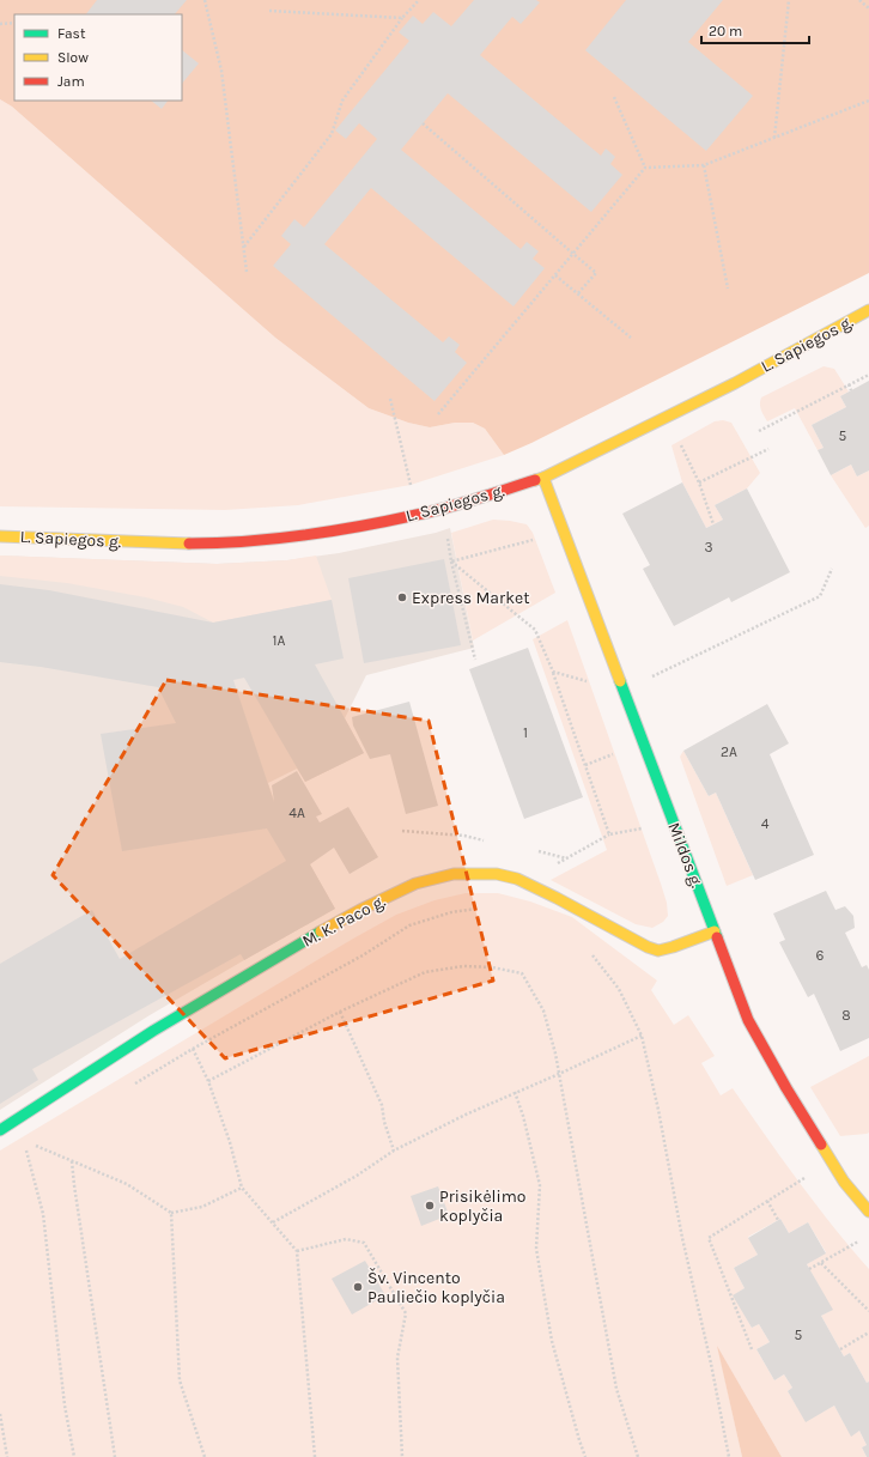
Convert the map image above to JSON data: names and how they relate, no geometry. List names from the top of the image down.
{
  "streets": {
    "street": ["L. Sapiegos g.", "Mildos g.", "M. K. Paco g."]
  },
  "crossings": [
    ["L. Sapiegos g.", "Mildos g."],
    ["Mildos g.", "M. K. Paco g."]
  ],
  "places": ["Express Market", "Prisikėlimo koplyčia", "Šv. Vincento Pauliečio koplyčia"],
  "house_numbers": [
    "5",
    "3",
    "1A",
    "1",
    "2A",
    "4A",
    "4",
    "6",
    "8",
    "5"
  ],
  "legend": ["Fast", "Slow", "Jam"],
  "scale_bar": "20 m"
}
